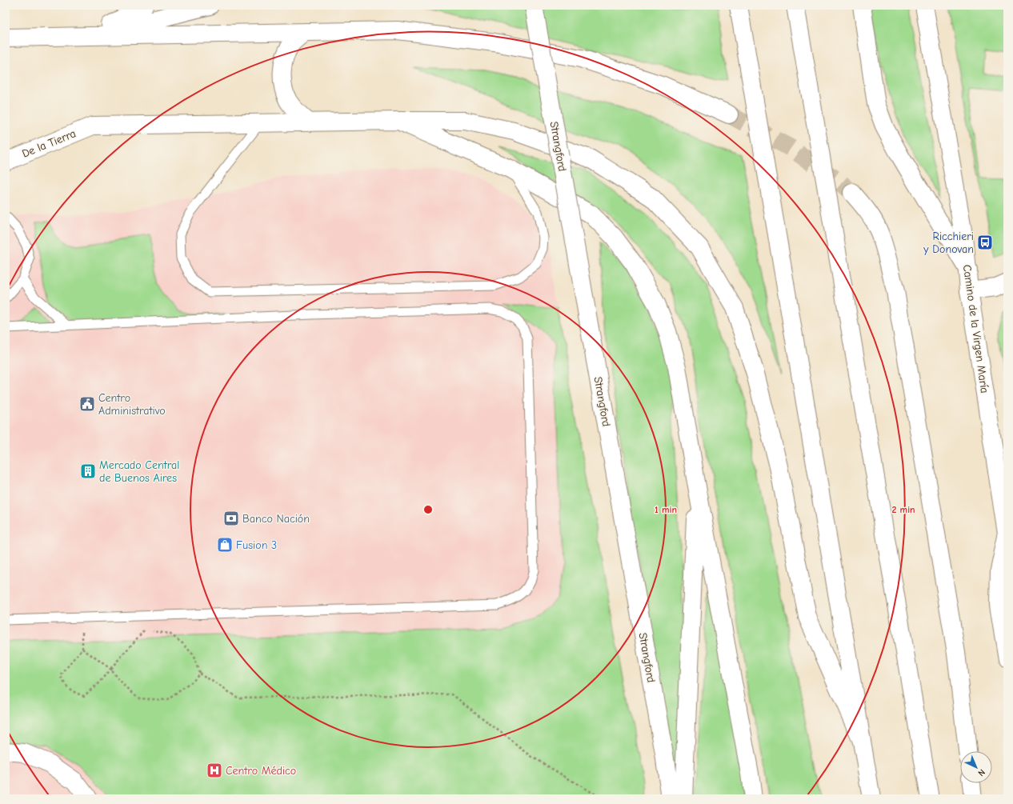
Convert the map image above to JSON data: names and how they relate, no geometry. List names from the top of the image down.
{
  "streets": {
    "main road": ["De la Tierra", "Strangford", "Camino de la Virgen María"]
  },
  "places": {
    "bus stop": ["Ricchieri y Donovan"],
    "public building": ["Centro Administrativo"],
    "building": ["Mercado Central de Buenos Aires"],
    "bank": ["Banco Nación"],
    "shop": ["Fusion 3"],
    "hospital": ["Centro Médico"]
  },
  "north": "bottom right",
  "rings": ["1 min", "2 min"]
}
